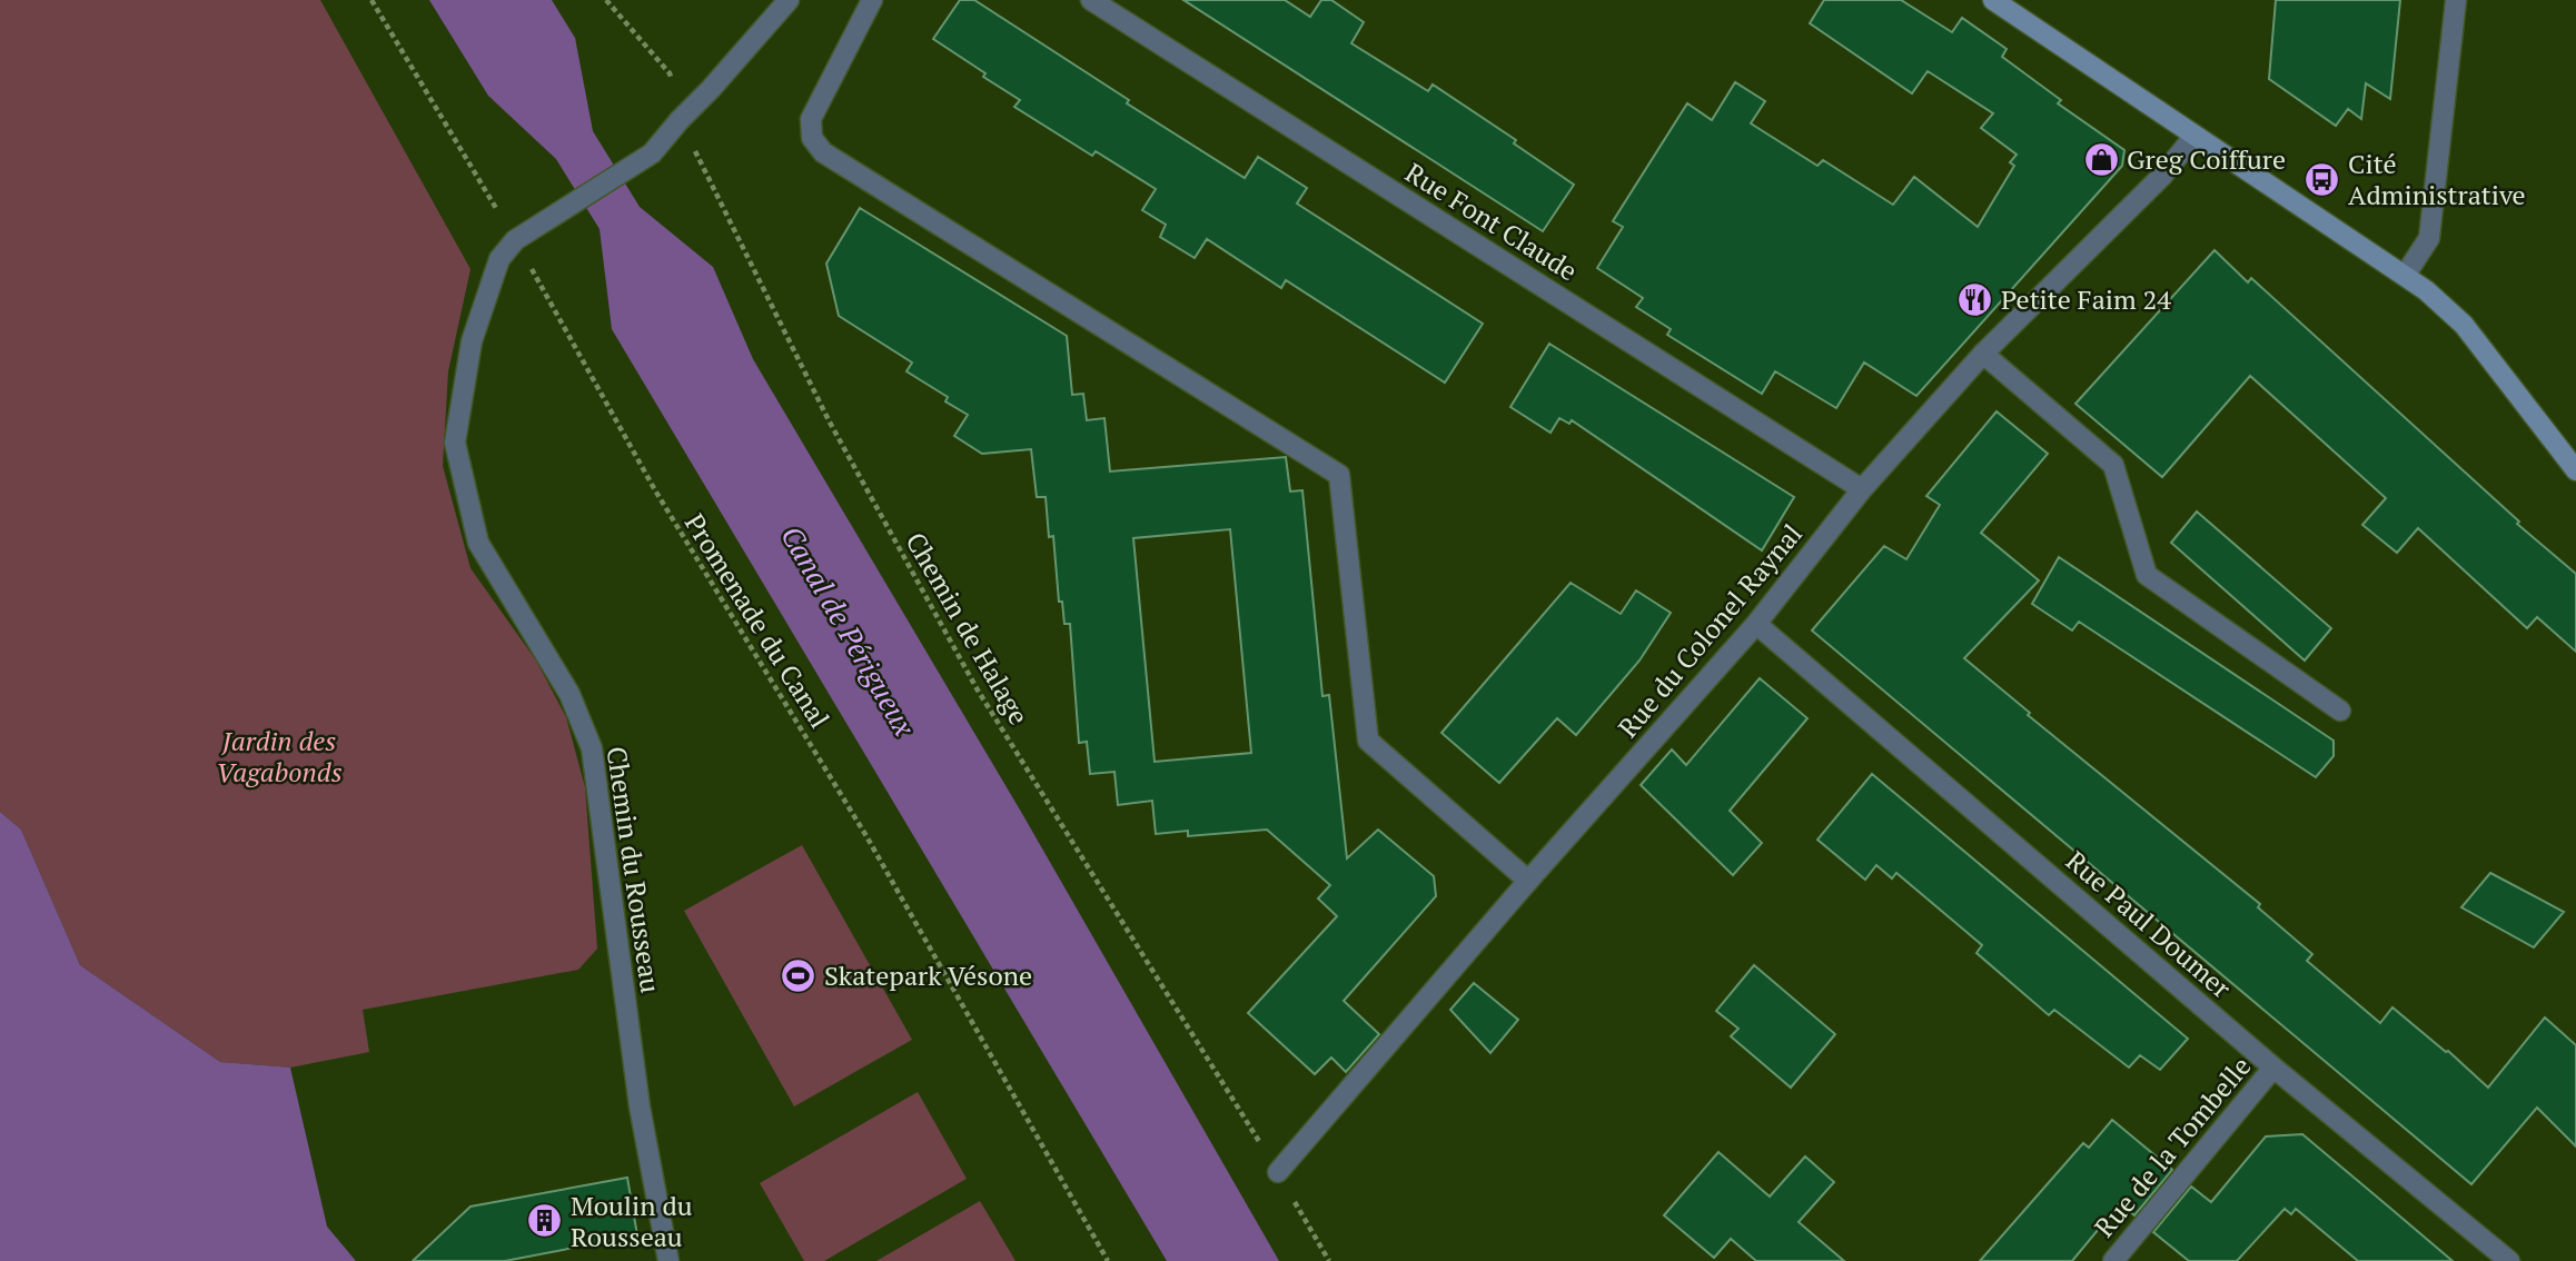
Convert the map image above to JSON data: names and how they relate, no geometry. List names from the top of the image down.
{
  "streets": {
    "street": [
      "Rue Font Claude",
      "Rue du Colonel Raynal",
      "Chemin du Rousseau",
      "Rue Paul Doumer",
      "Rue de la Tombelle"
    ],
    "path": ["Promenade du Canal", "Chemin de Halage"]
  },
  "crossings": [
    ["Rue Font Claude", "Rue du Colonel Raynal"],
    ["Promenade du Canal", "Chemin du Rousseau"],
    ["Chemin de Halage", "Rue du Colonel Raynal"],
    ["Chemin de Halage", "Chemin du Rousseau"],
    ["Rue du Colonel Raynal", "Rue Paul Doumer"],
    ["Rue Paul Doumer", "Rue de la Tombelle"]
  ],
  "water": ["Canal de Périgueux"],
  "parks": ["Jardin des Vagabonds"],
  "places": {
    "shop": ["Greg Coiffure"],
    "bus stop": ["Cité Administrative"],
    "restaurant": ["Petite Faim 24"],
    "sports": ["Skatepark Vésone"],
    "building": ["Moulin du Rousseau"]
  }
}
